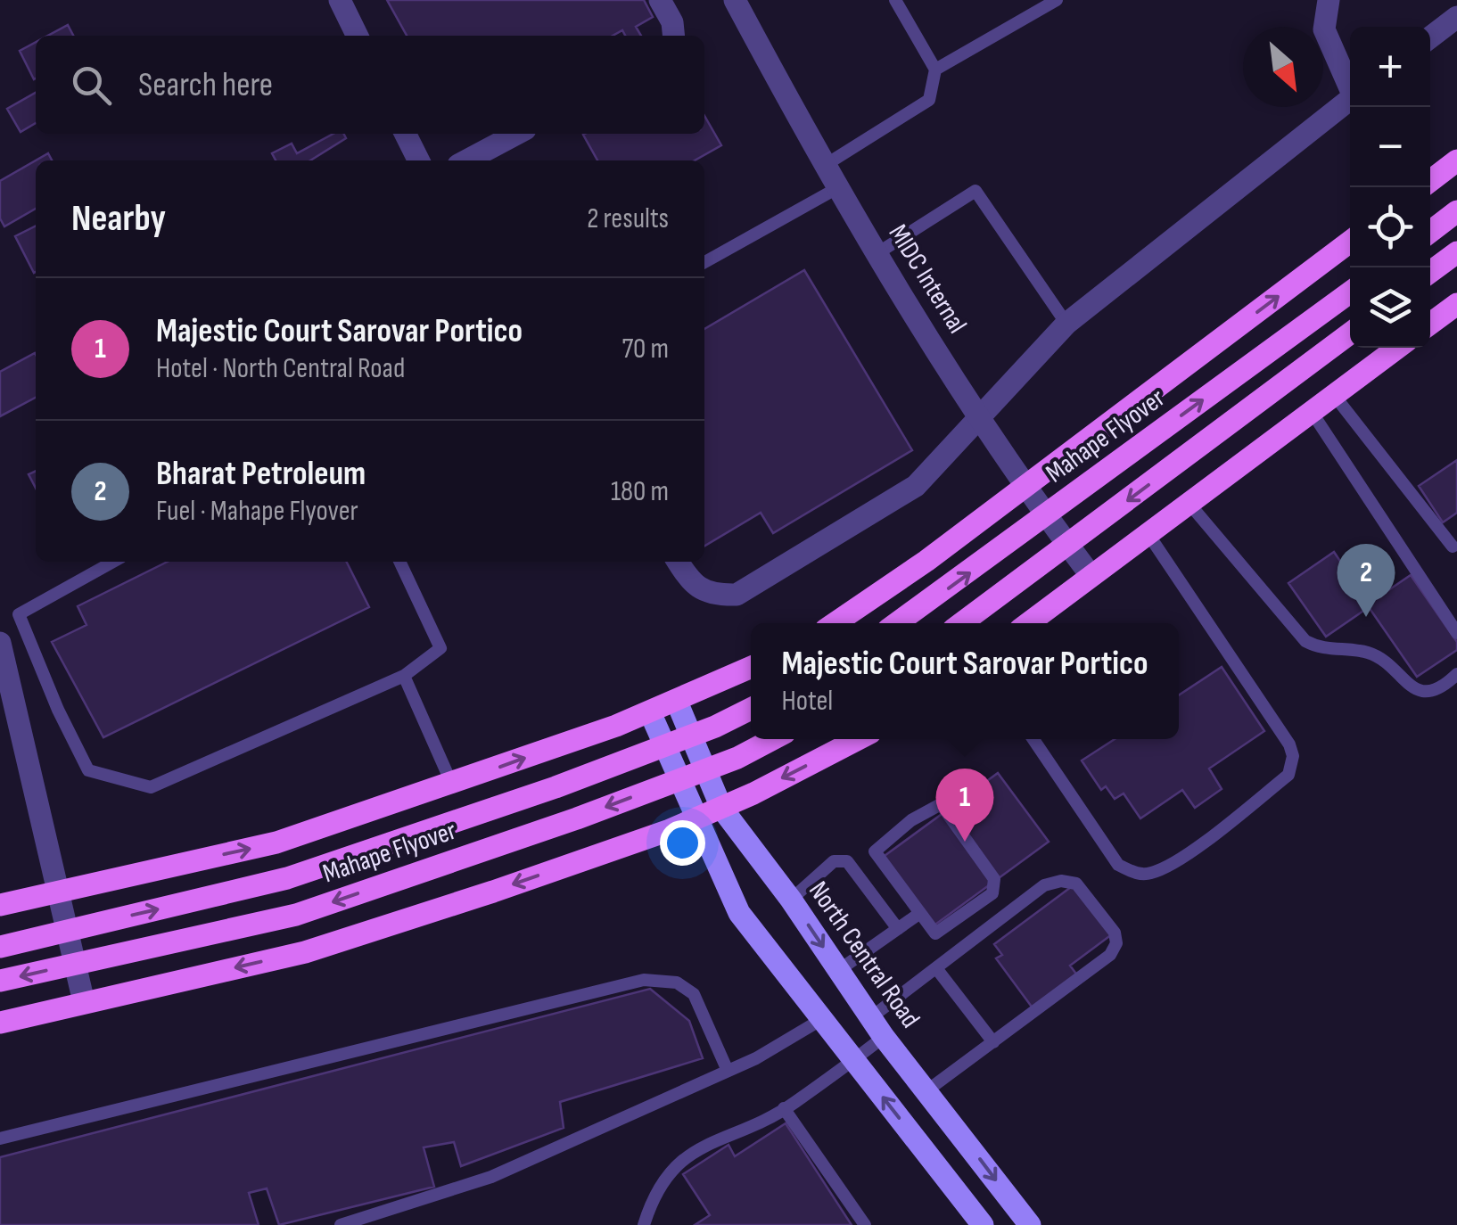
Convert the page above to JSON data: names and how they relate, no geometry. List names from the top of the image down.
{
  "streets": {
    "main road": ["Mahape Flyover", "North Central Road"],
    "street": ["MIDC Internal"]
  },
  "north": "bottom right",
  "page": {
    "map_buttons": ["+", "−"],
    "search": "Search here",
    "heading": ["Nearby", "2 results"],
    "list": [
      {
        "mark": "1",
        "name": "Majestic Court Sarovar Portico",
        "note": "Hotel · North Central Road",
        "value": "70 m"
      },
      {
        "mark": "2",
        "name": "Bharat Petroleum",
        "note": "Fuel · Mahape Flyover",
        "value": "180 m"
      }
    ],
    "pins": ["2", "1"],
    "popup": ["Majestic Court Sarovar Portico", "Hotel"]
  }
}
